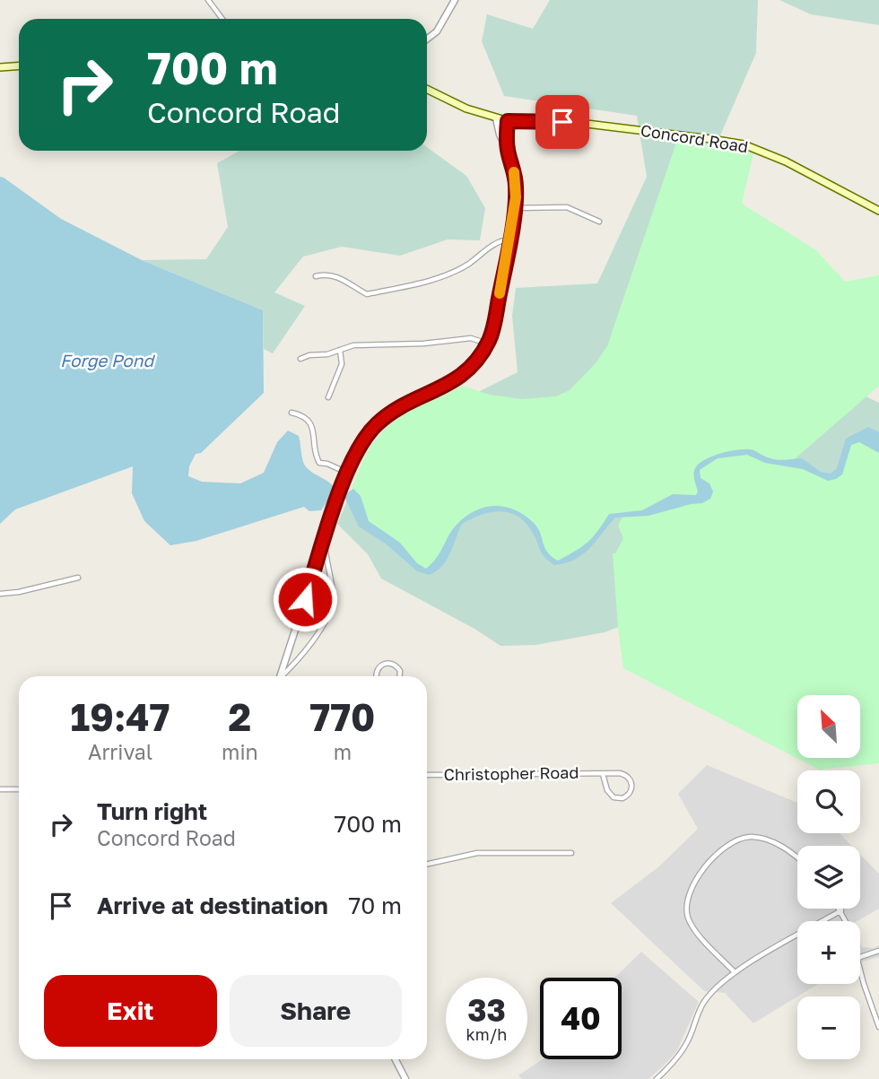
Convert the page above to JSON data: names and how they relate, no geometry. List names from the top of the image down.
{
  "streets": {
    "main road": ["Concord Road"],
    "street": ["Christopher Road"]
  },
  "water": ["Forge Pond"],
  "north": "top left",
  "page": {
    "turn": ["700 m", "Concord Road"],
    "eta": [
      "19:47",
      "Arrival",
      "2",
      "min",
      "770",
      "m"
    ],
    "map_buttons": ["+", "−"],
    "list": [
      {
        "name": "Turn right",
        "note": "Concord Road",
        "value": "700 m"
      },
      {
        "name": "Arrive at destination",
        "value": "70 m"
      }
    ],
    "buttons": ["Exit", "Share"],
    "speed": "33 km/h",
    "limit": "40"
  }
}
